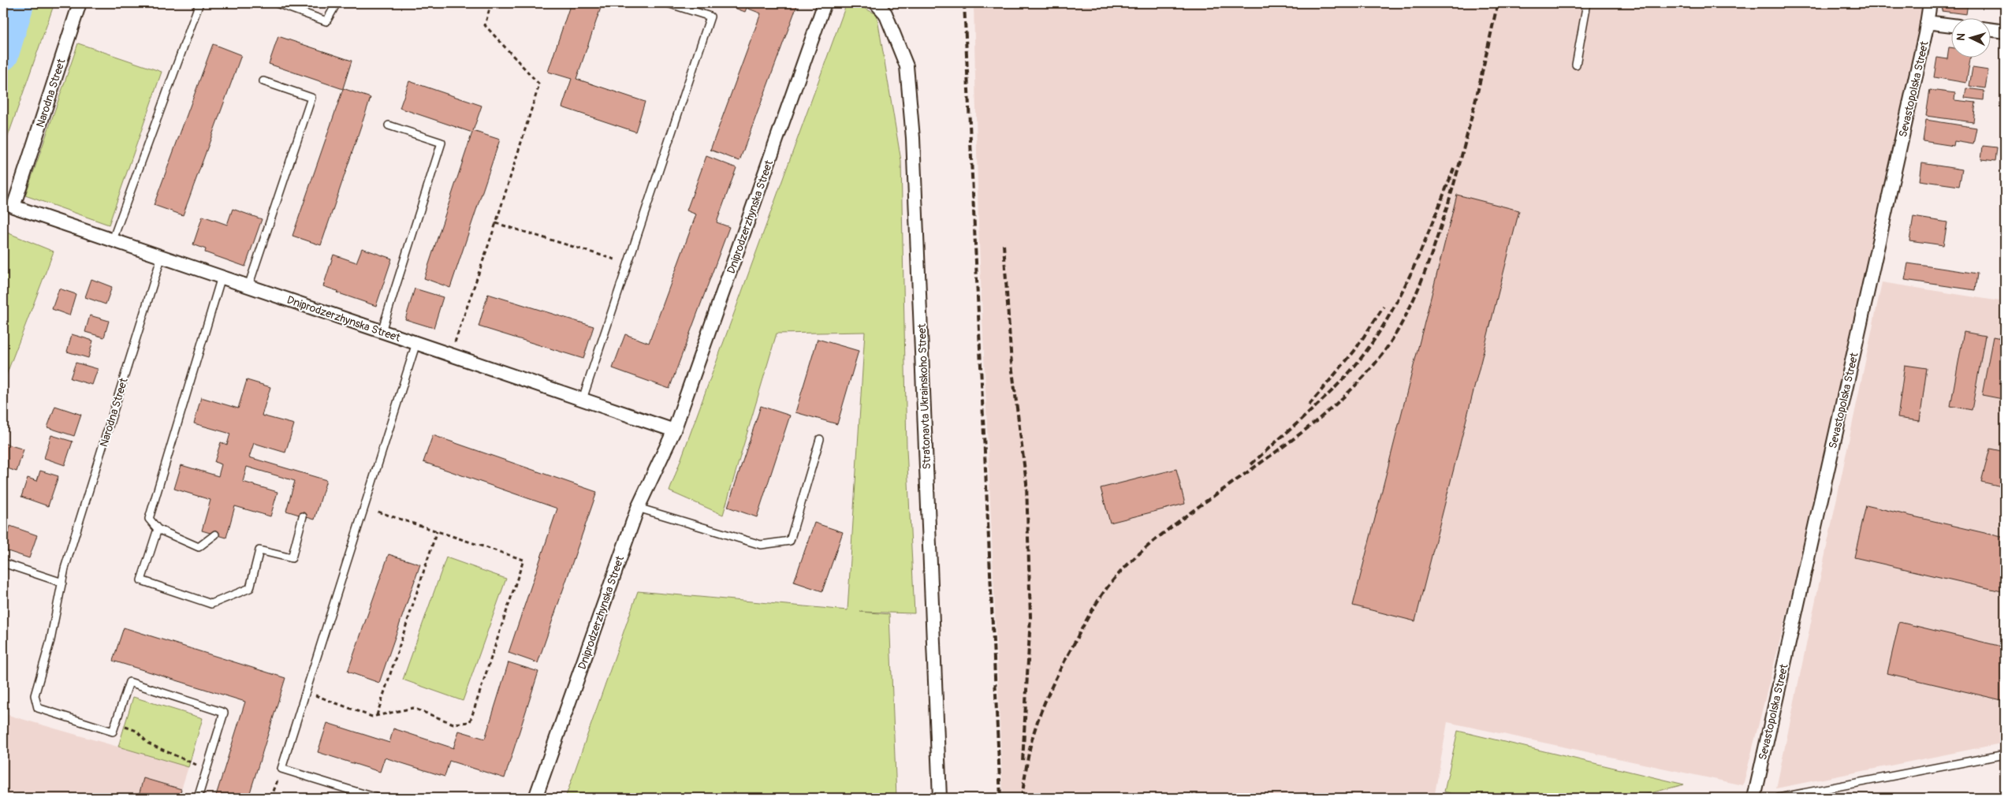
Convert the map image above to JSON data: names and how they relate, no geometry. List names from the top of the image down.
{
  "streets": {
    "street": [
      "Sevastopolska Street",
      "Narodna Street",
      "Dniprodzerzhynska Street",
      "Stratonavta Ukrainskoho Street"
    ]
  },
  "crossings": [
    ["Narodna Street", "Dniprodzerzhynska Street"]
  ],
  "north": "left"
}
